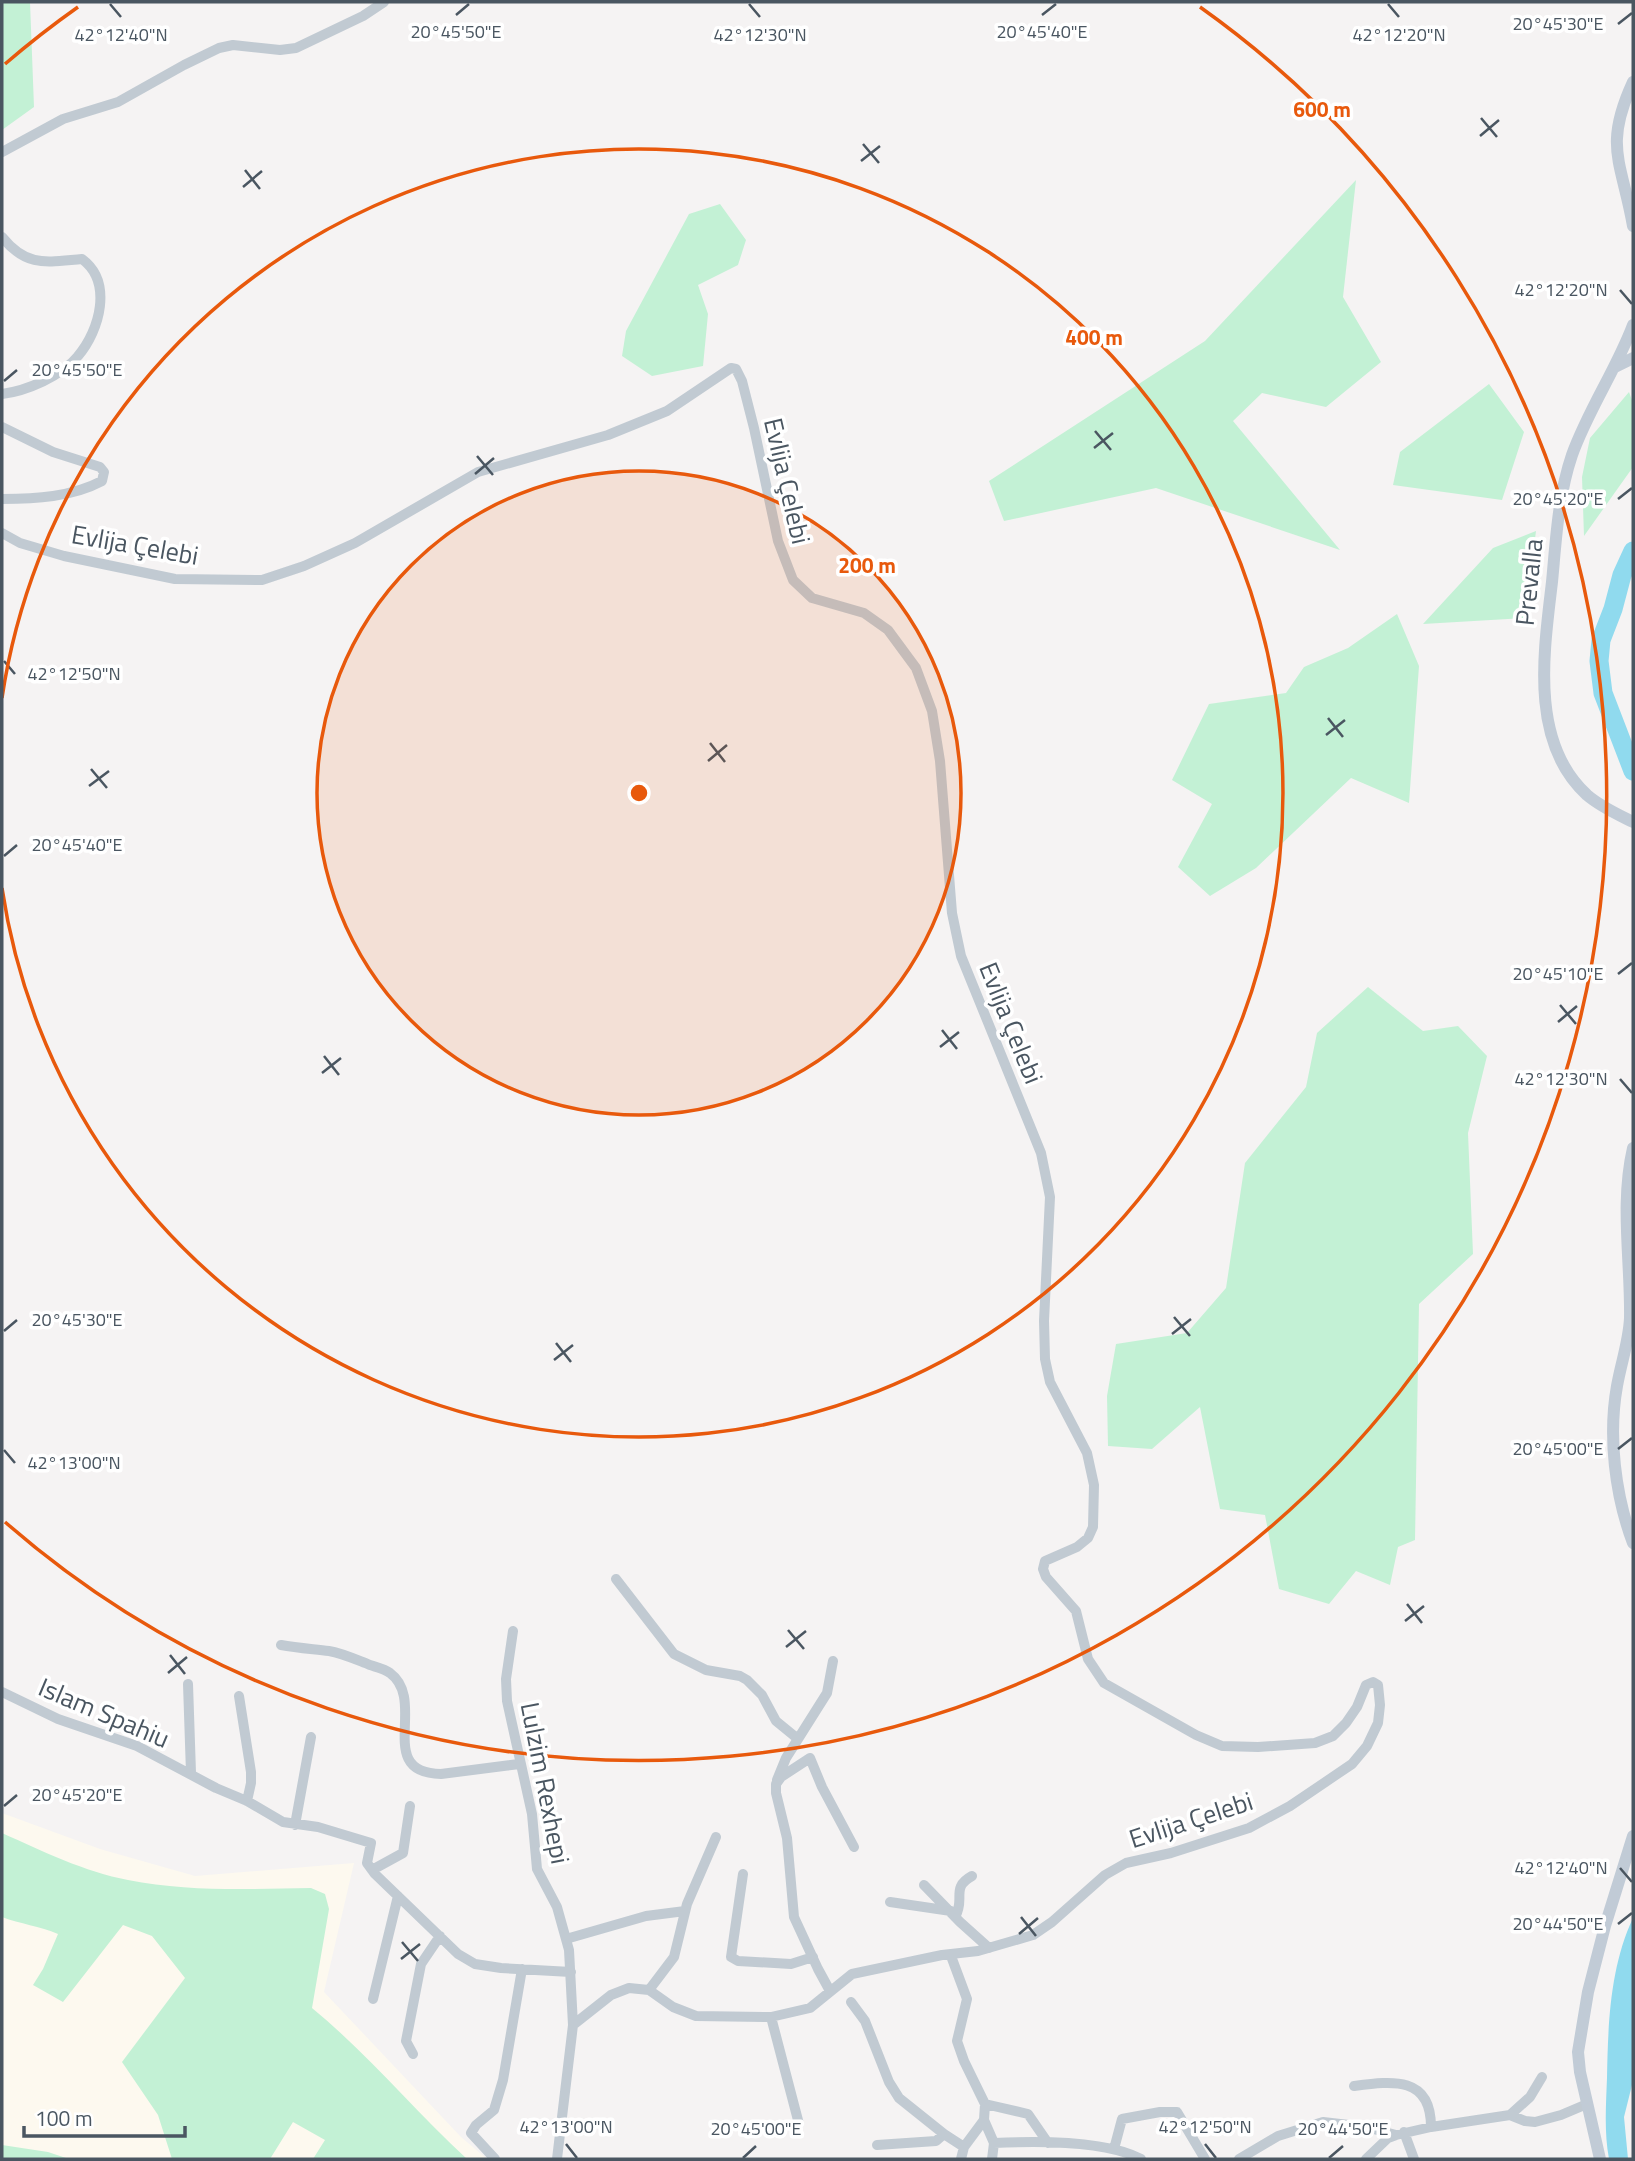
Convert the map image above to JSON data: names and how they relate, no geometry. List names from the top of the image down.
{
  "streets": {
    "main road": ["Prevalla"],
    "street": ["Evlija Çelebi", "Islam Spahiu", "Lulzim Rexhepi"]
  },
  "scale_bar": "100 m",
  "coordinates": [
    "20°45'30\"E",
    "20°45'50\"E",
    "20°45'40\"E",
    "42°12'40\"N",
    "42°12'30\"N",
    "42°12'20\"N",
    "20°45'20\"E",
    "42°12'50\"N",
    "20°45'10\"E",
    "20°45'00\"E",
    "42°13'00\"N",
    "20°44'50\"E"
  ],
  "rings": ["600 m", "400 m", "200 m"]
}
